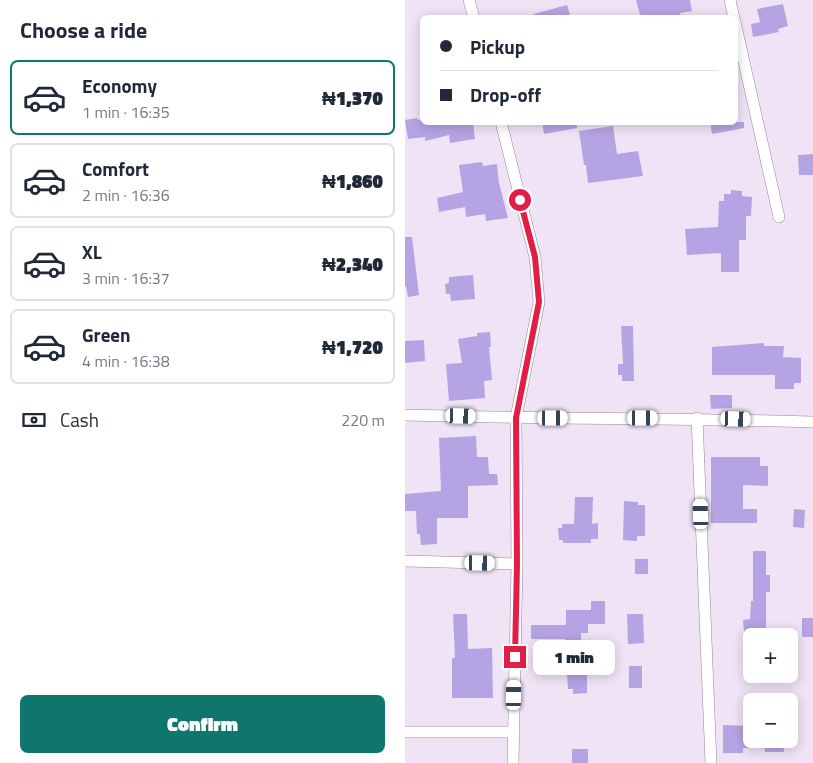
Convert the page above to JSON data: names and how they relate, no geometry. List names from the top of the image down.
{
  "page": {
    "heading": "Choose a ride",
    "banner": ["Pickup", "Drop-off"],
    "list": [
      {
        "name": "Economy",
        "note": "1 min · 16:35",
        "value": "₦1,370"
      },
      {
        "name": "Comfort",
        "note": "2 min · 16:36",
        "value": "₦1,860"
      },
      {
        "name": "XL",
        "note": "3 min · 16:37",
        "value": "₦2,340"
      },
      {
        "name": "Green",
        "note": "4 min · 16:38",
        "value": "₦1,720"
      }
    ],
    "pay": ["Cash", "220 m"],
    "map_buttons": ["+", "−"],
    "bubble": "1 min",
    "buttons": "Confirm"
  }
}
